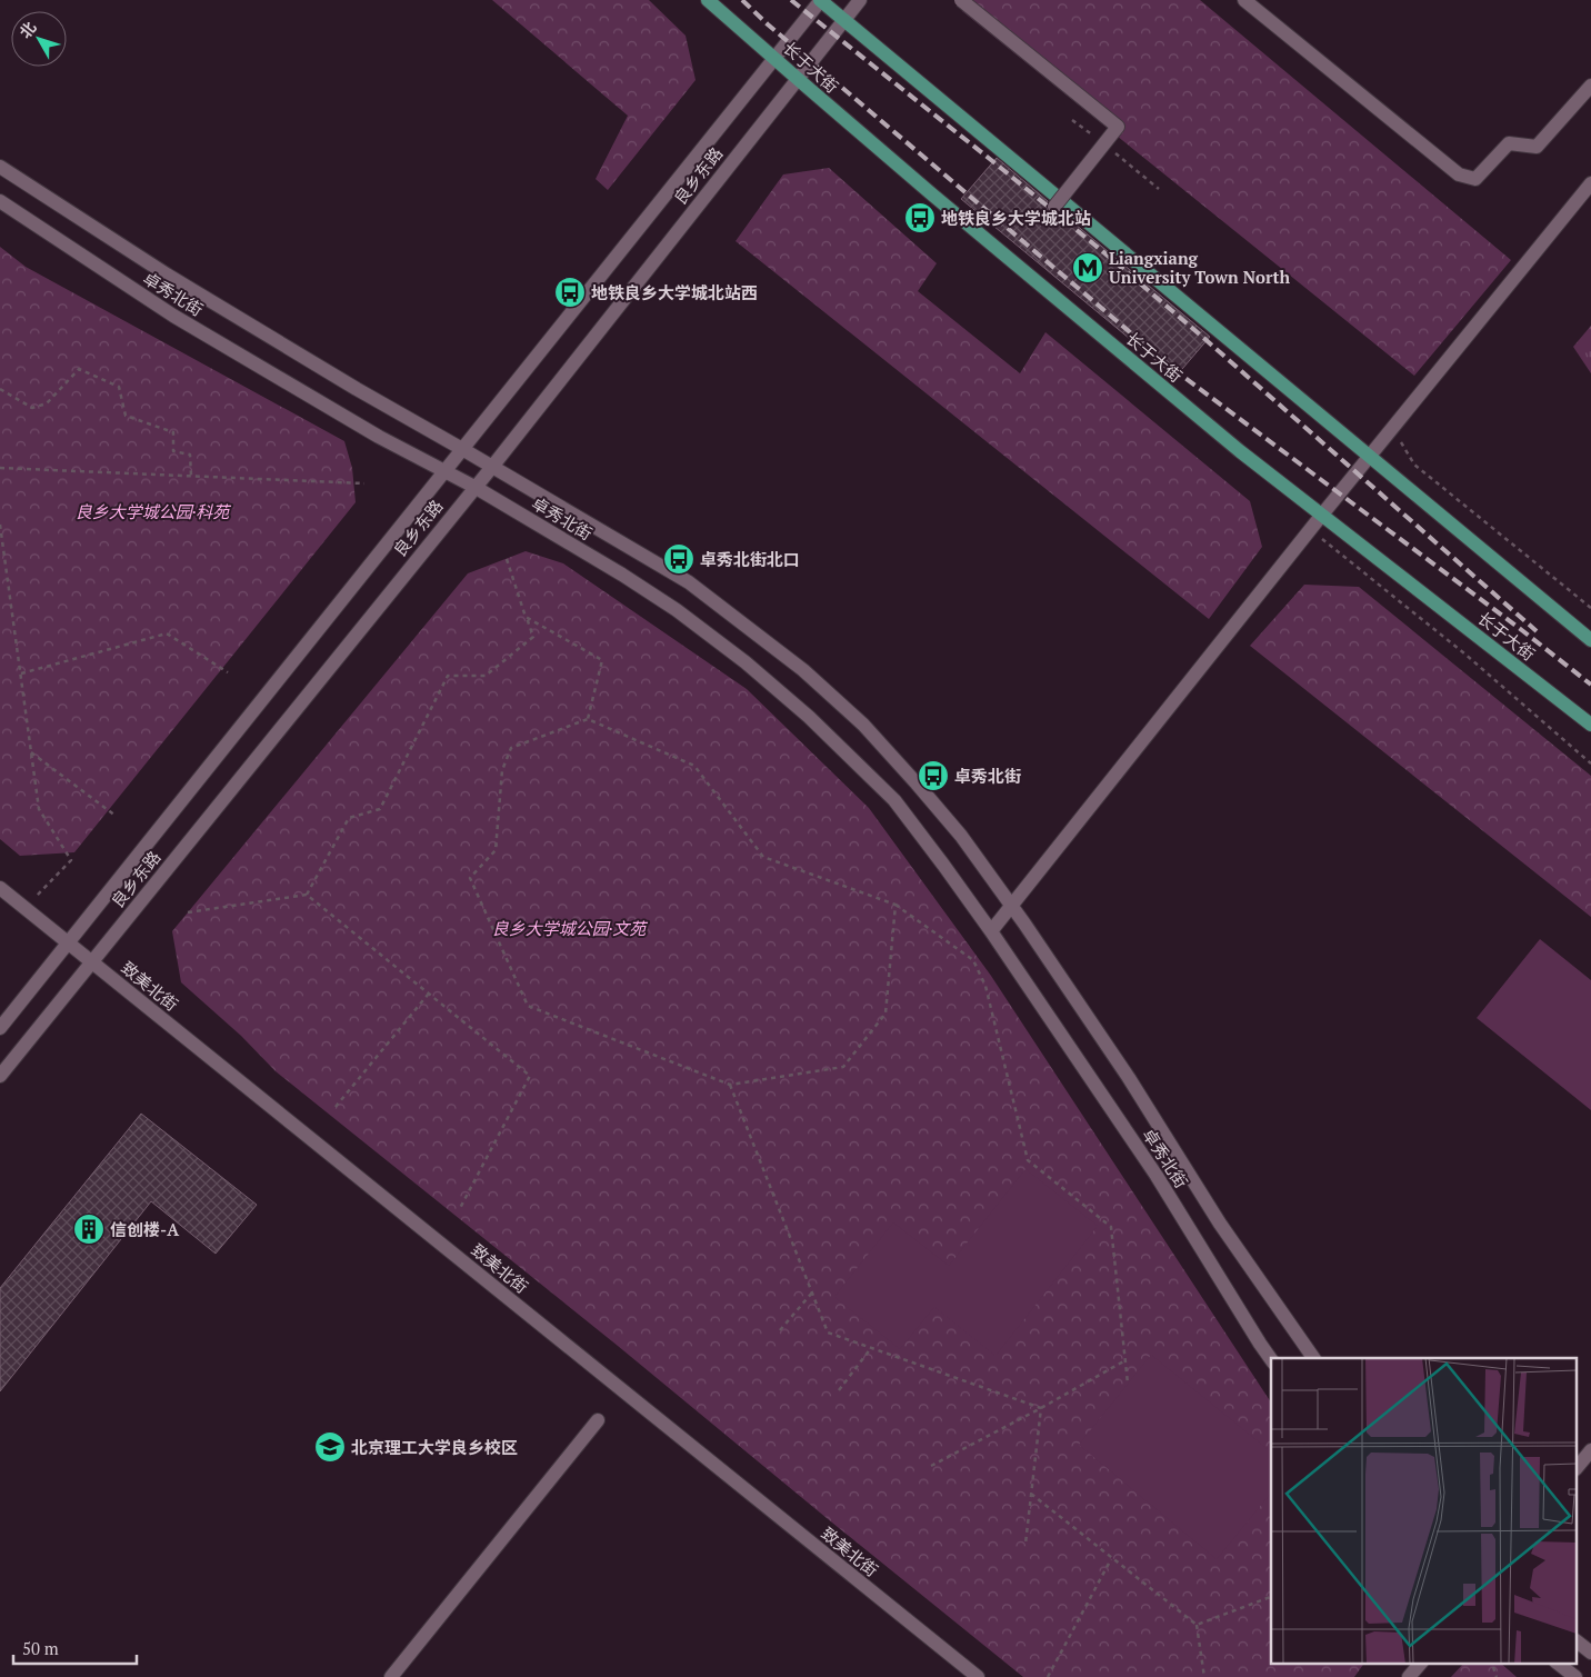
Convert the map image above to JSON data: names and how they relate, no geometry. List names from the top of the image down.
{
  "streets": {
    "main road": [
      "长于大街",
      "良乡东路",
      "卓秀北街",
      "致美北街"
    ]
  },
  "crossings": [
    ["长于大街", "良乡东路"],
    ["良乡东路", "卓秀北街"],
    ["良乡东路", "致美北街"]
  ],
  "parks": ["良乡大学城公园·科苑", "良乡大学城公园·文苑"],
  "places": {
    "bus stop": [
      "地铁良乡大学城北站",
      "地铁良乡大学城北站西",
      "卓秀北街北口",
      "卓秀北街"
    ],
    "metro station": ["Liangxiang University Town North"],
    "building": ["信创楼-A"],
    "school or university": ["北京理工大学良乡校区"]
  },
  "scale_bar": "50 m",
  "north": "top left"
}
